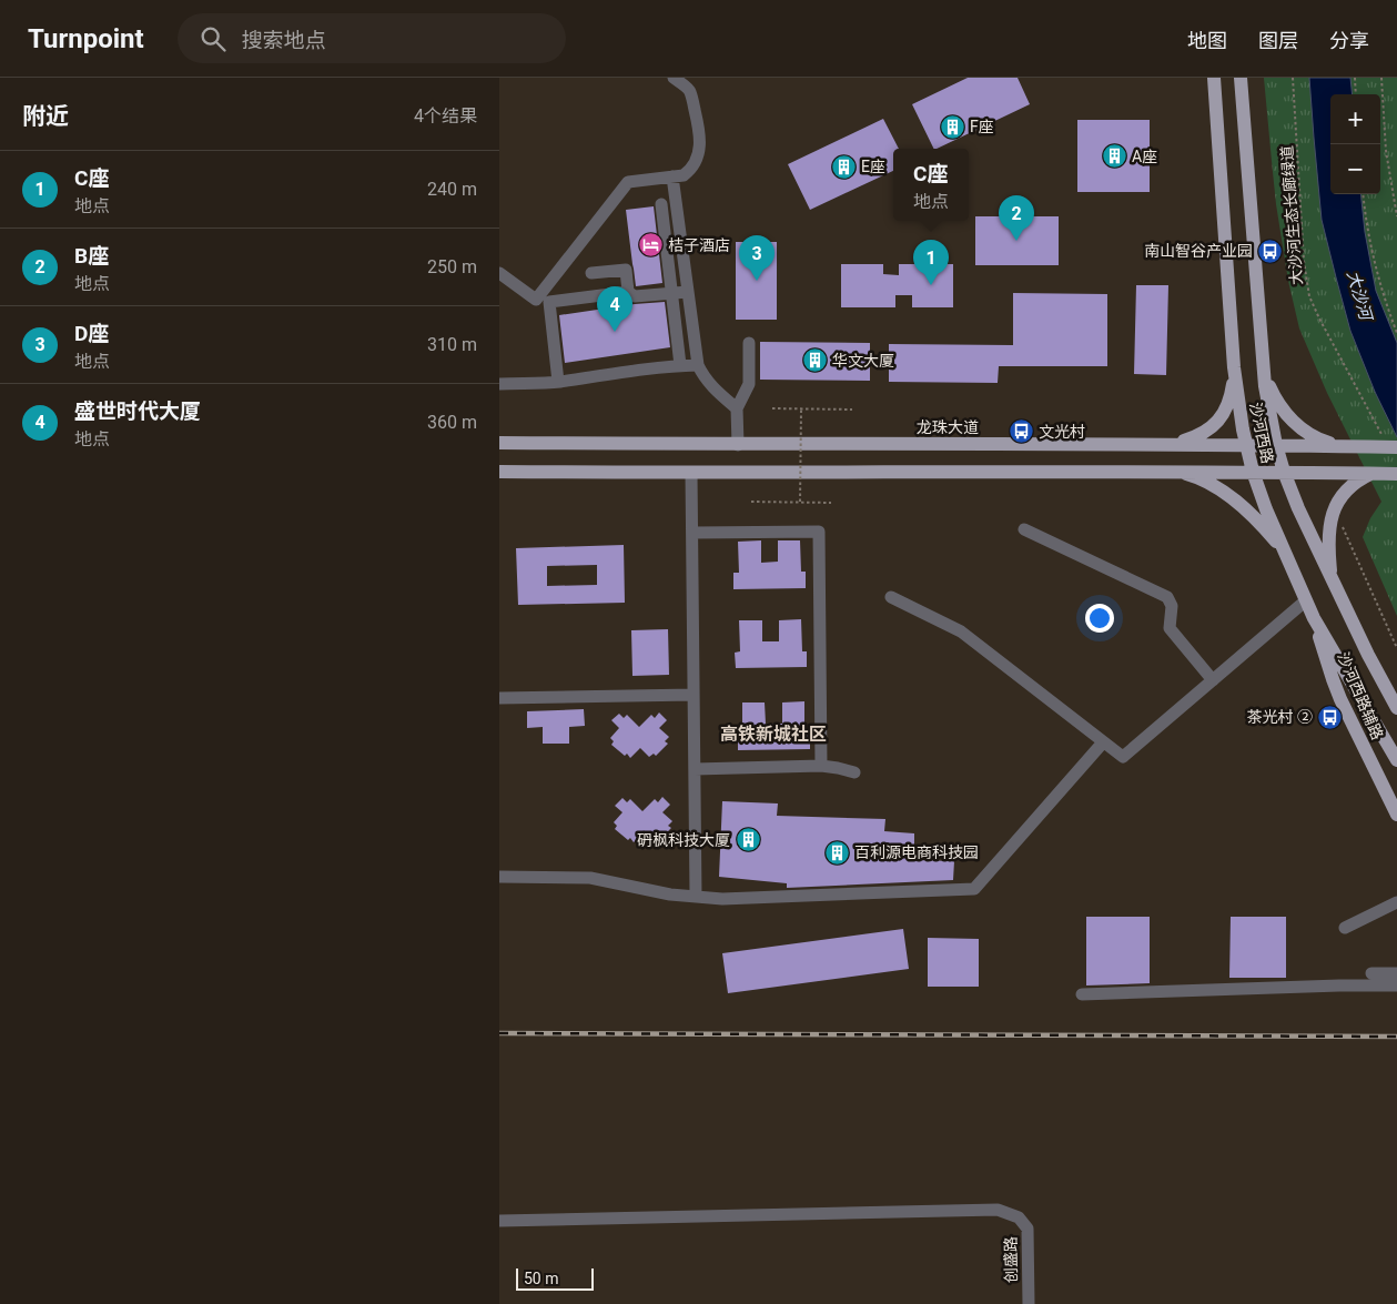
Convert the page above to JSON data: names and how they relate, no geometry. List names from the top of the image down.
{
  "streets": {
    "main road": ["龙珠大道", "沙河西路", "沙河西路辅路"],
    "street": ["创盛路"],
    "path": ["大沙河生态长廊绿道"]
  },
  "crossings": [
    ["大沙河生态长廊绿道", "龙珠大道"],
    ["龙珠大道", "沙河西路"],
    ["沙河西路", "沙河西路辅路"]
  ],
  "districts": ["高铁新城社区"],
  "water": ["大沙河"],
  "places": {
    "building": [
      "F座",
      "A座",
      "E座",
      "华文大厦",
      "砃枫科技大厦",
      "百利源电商科技园"
    ],
    "hotel": ["桔子酒店"],
    "bus stop": ["南山智谷产业园", "文光村", "茶光村 ②"]
  },
  "scale_bar": "50 m",
  "page": {
    "header": "Turnpoint",
    "search": "搜索地点",
    "nav": ["地图", "图层", "分享"],
    "heading": ["附近", "4个结果"],
    "map_buttons": ["+", "−"],
    "popup": ["C座", "地点"],
    "list": [
      {
        "mark": "1",
        "name": "C座",
        "note": "地点",
        "value": "240 m"
      },
      {
        "mark": "2",
        "name": "B座",
        "note": "地点",
        "value": "250 m"
      },
      {
        "mark": "3",
        "name": "D座",
        "note": "地点",
        "value": "310 m"
      },
      {
        "mark": "4",
        "name": "盛世时代大厦",
        "note": "地点",
        "value": "360 m"
      }
    ],
    "pins": [
      "2",
      "3",
      "1",
      "4"
    ],
    "scale": "50 m"
  }
}
